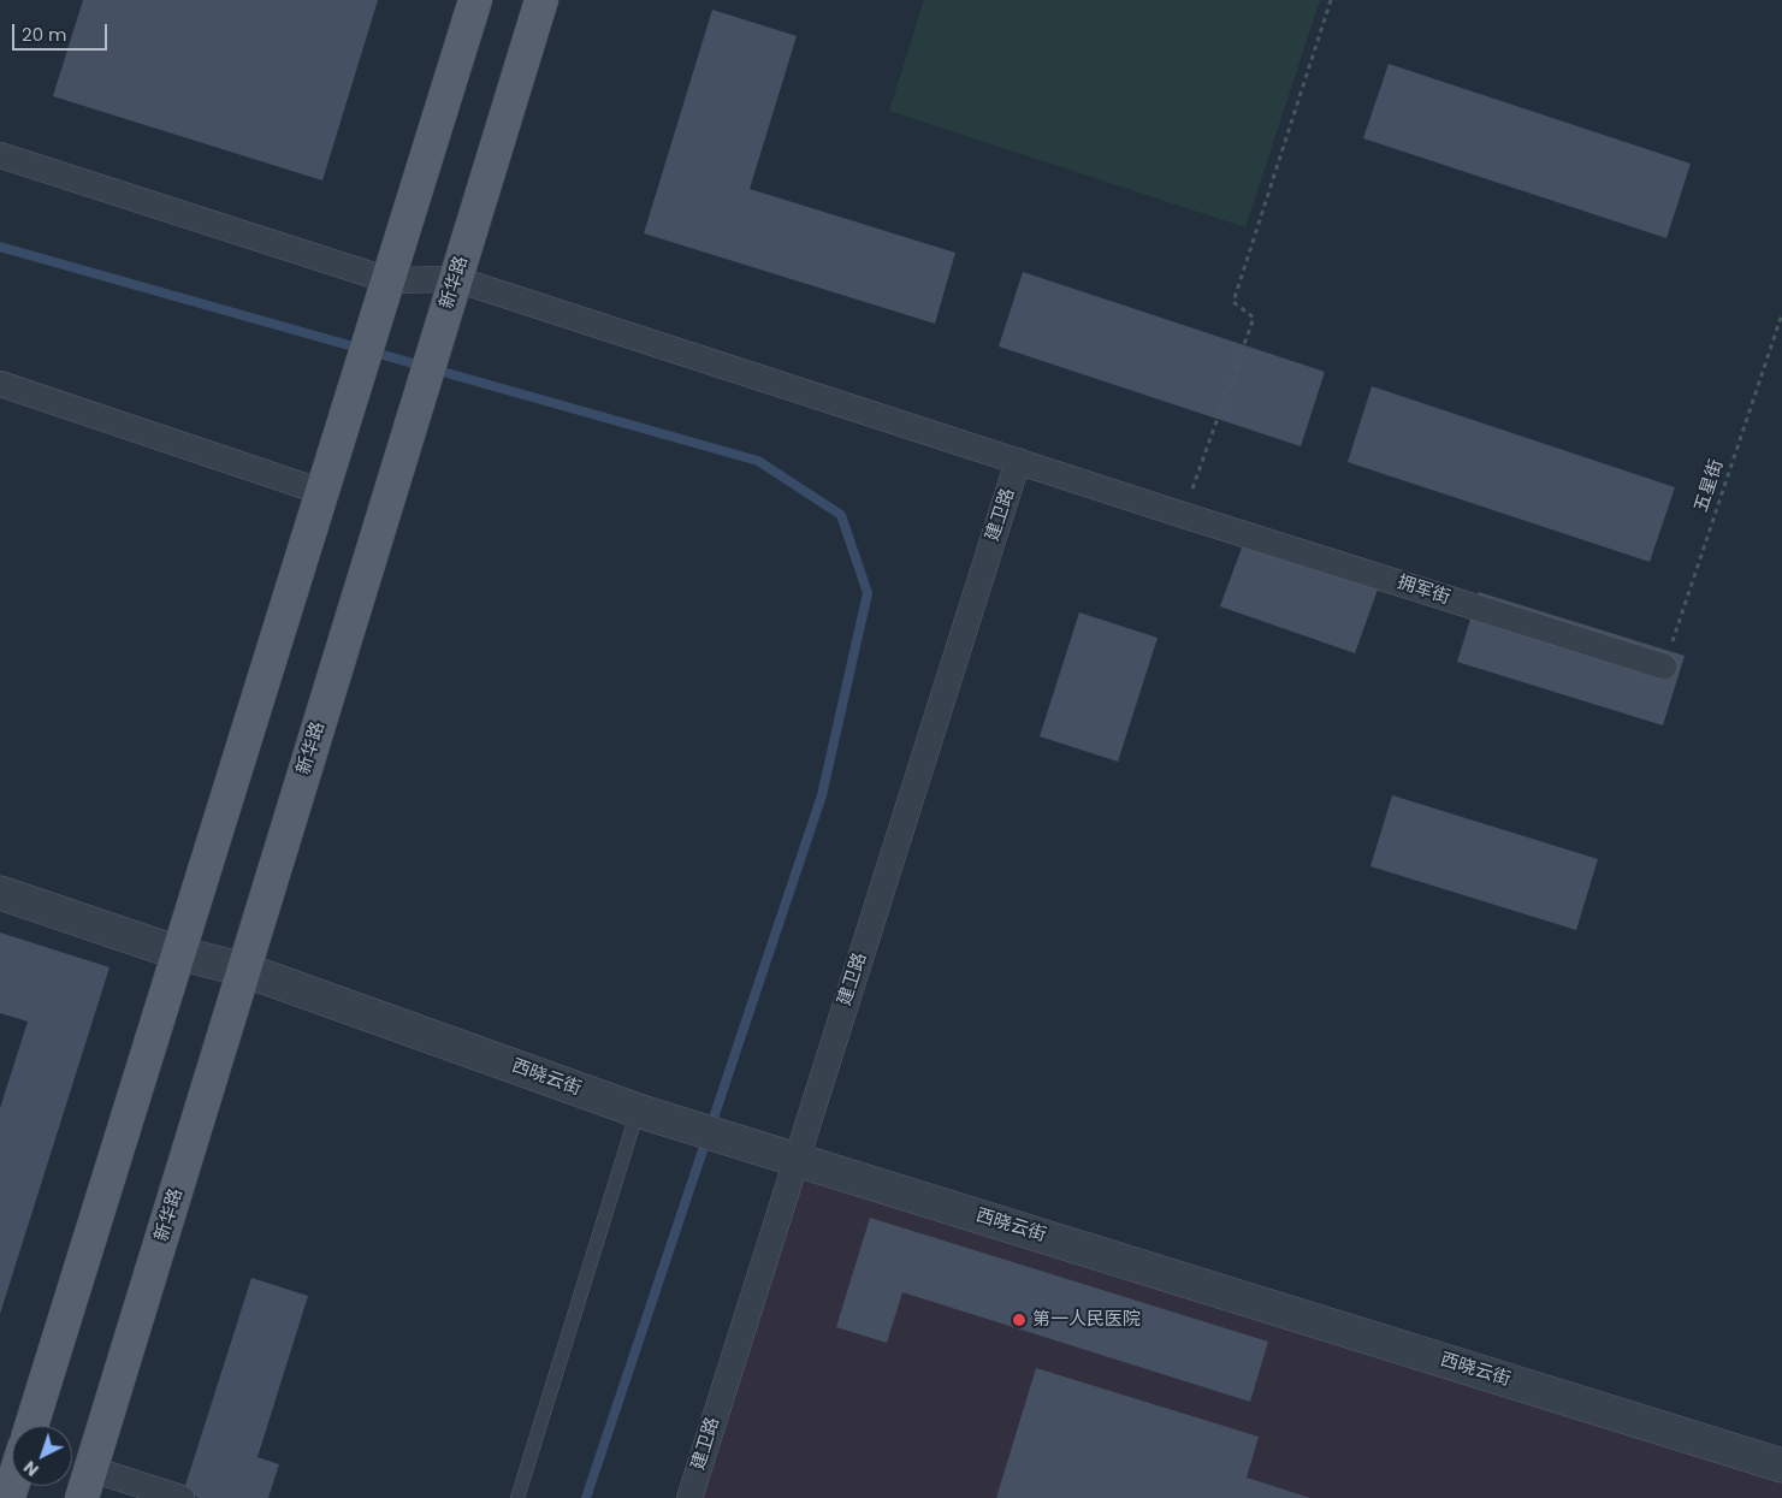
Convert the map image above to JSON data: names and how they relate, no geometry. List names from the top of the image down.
{
  "streets": {
    "main road": ["新华路"],
    "street": ["建卫路", "拥军街", "西晓云街"],
    "path": ["五星街"]
  },
  "crossings": [
    ["新华路", "拥军街"],
    ["新华路", "西晓云街"],
    ["五星街", "拥军街"],
    ["建卫路", "拥军街"],
    ["建卫路", "西晓云街"]
  ],
  "places": ["第一人民医院"],
  "scale_bar": "20 m",
  "north": "bottom left"
}
